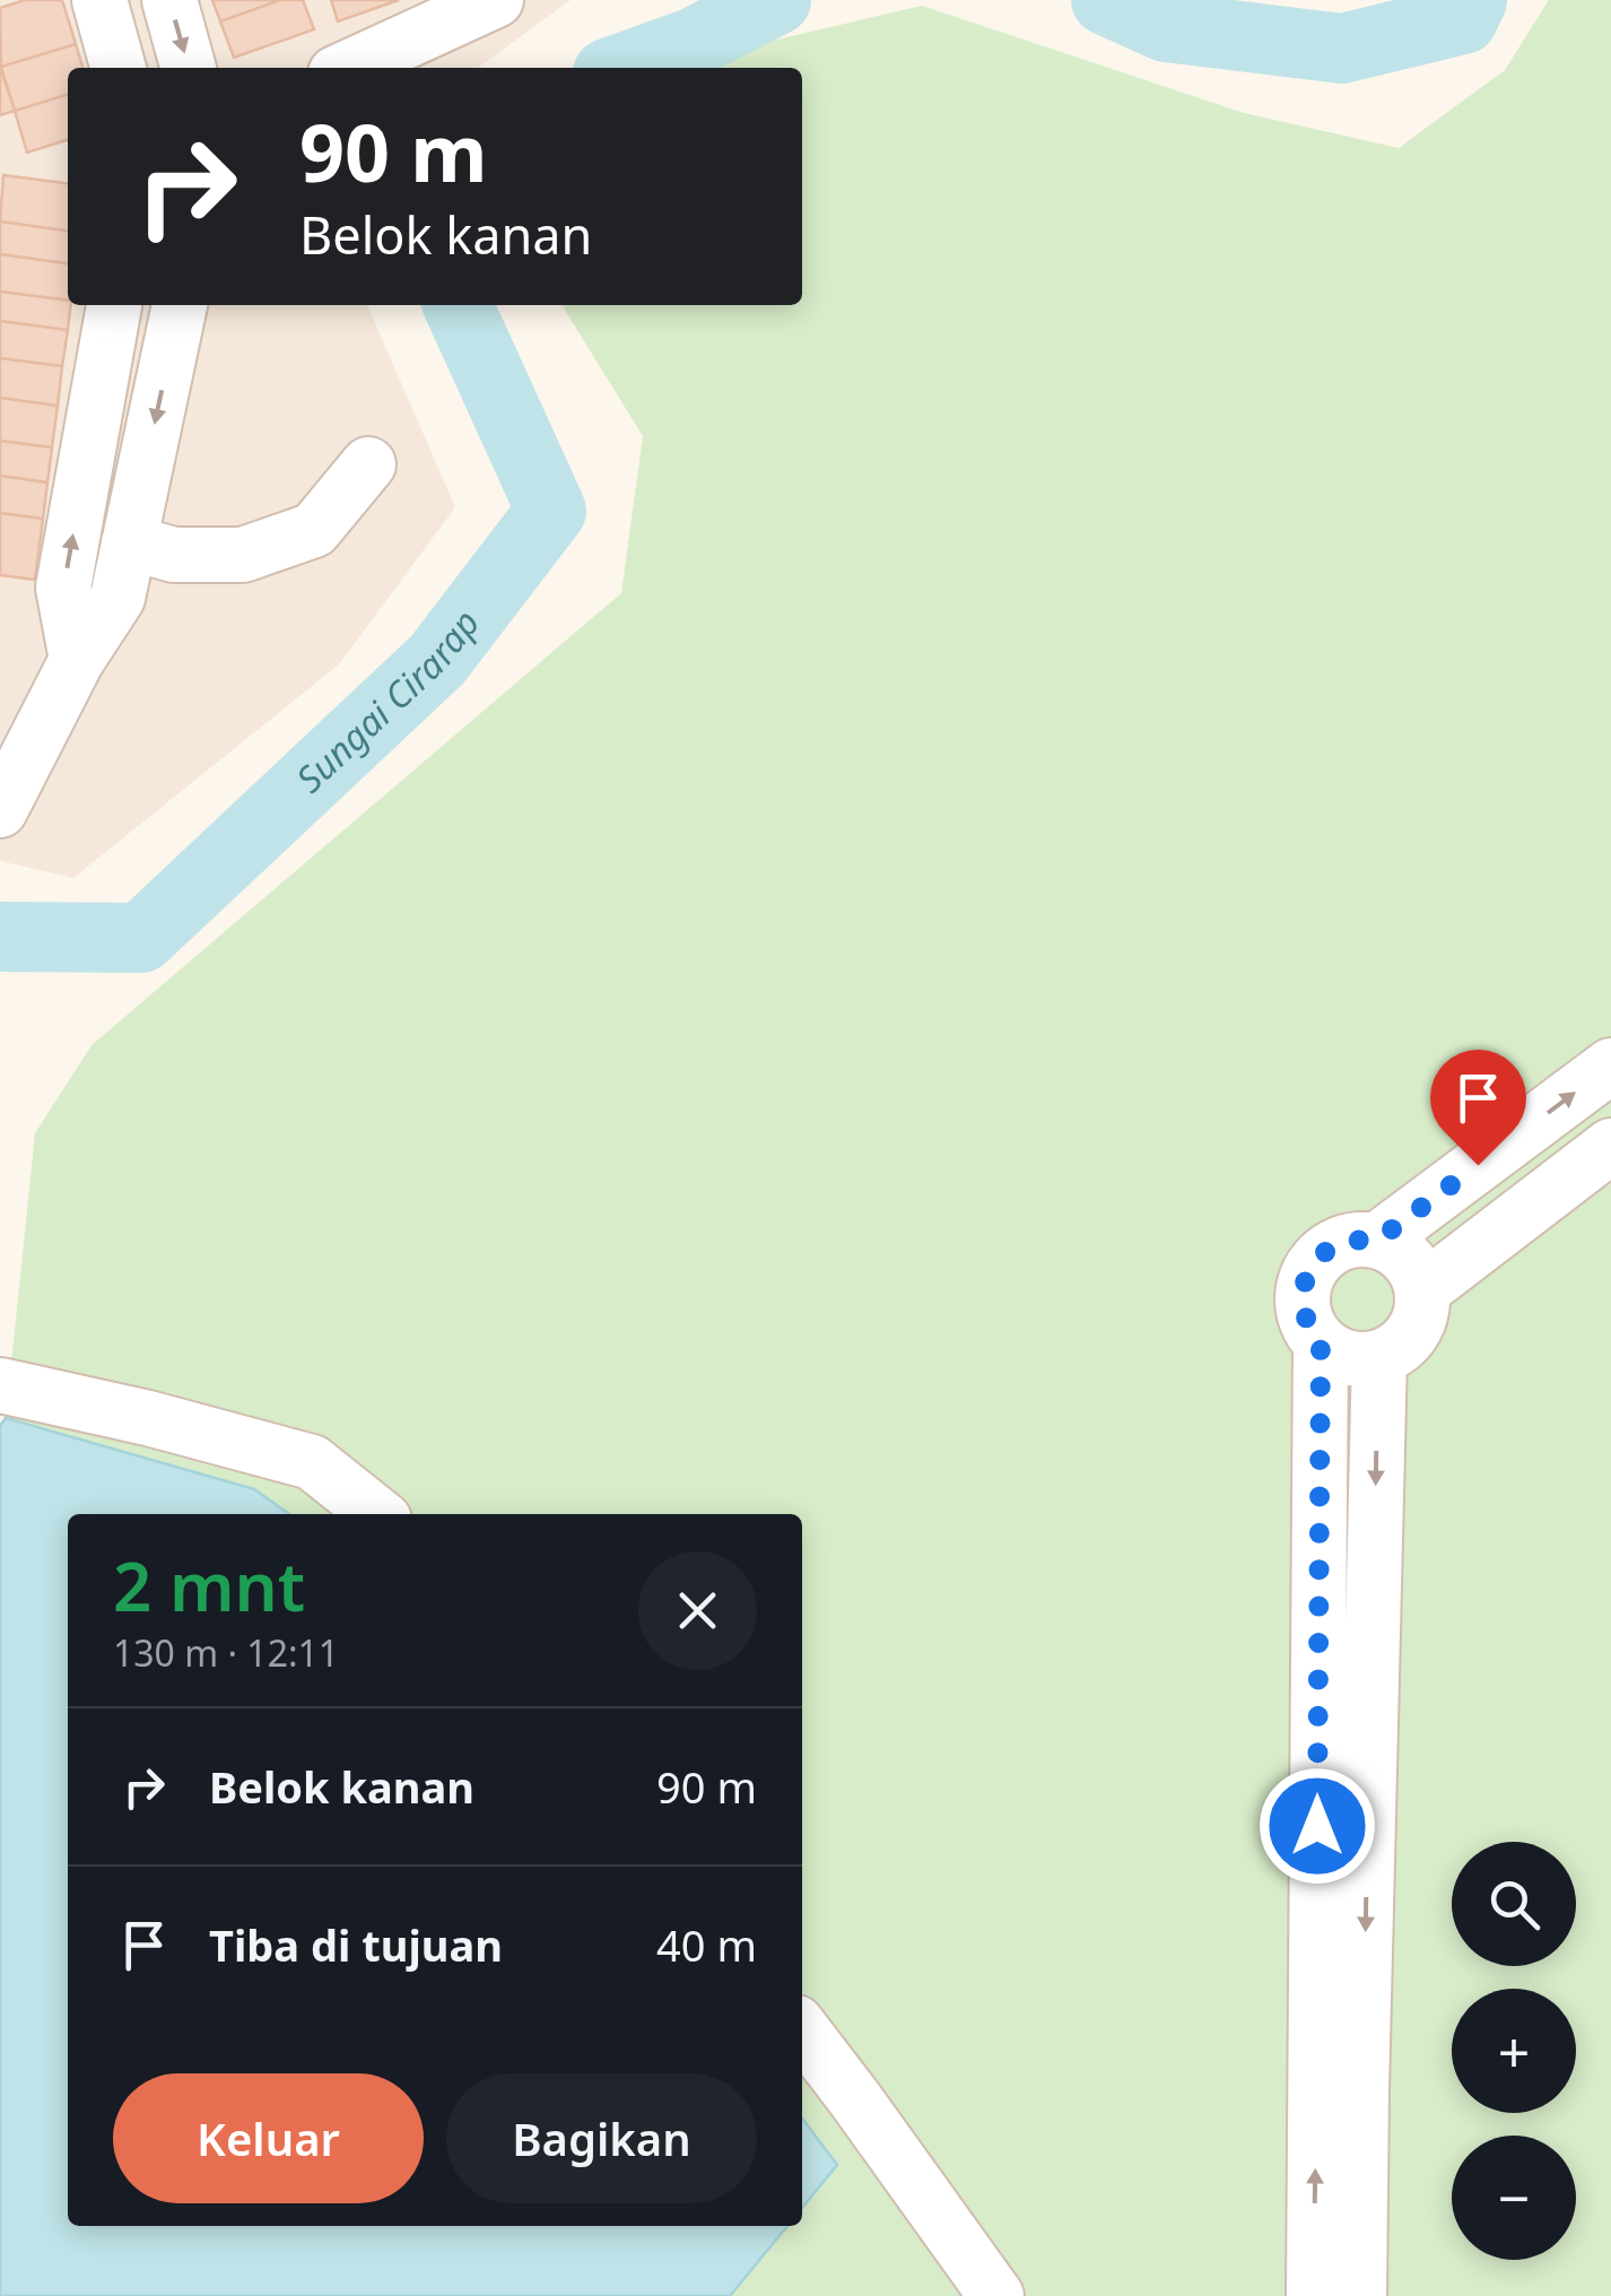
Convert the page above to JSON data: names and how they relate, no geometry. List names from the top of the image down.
{
  "water": ["Sungai Cirarap"],
  "page": {
    "turn": ["90 m", "Belok kanan"],
    "heading": ["2 mnt", "130 m · 12:11"],
    "list": [
      {
        "name": "Belok kanan",
        "value": "90 m"
      },
      {
        "name": "Tiba di tujuan",
        "value": "40 m"
      }
    ],
    "map_buttons": ["+", "−"],
    "buttons": ["Keluar", "Bagikan"]
  }
}
